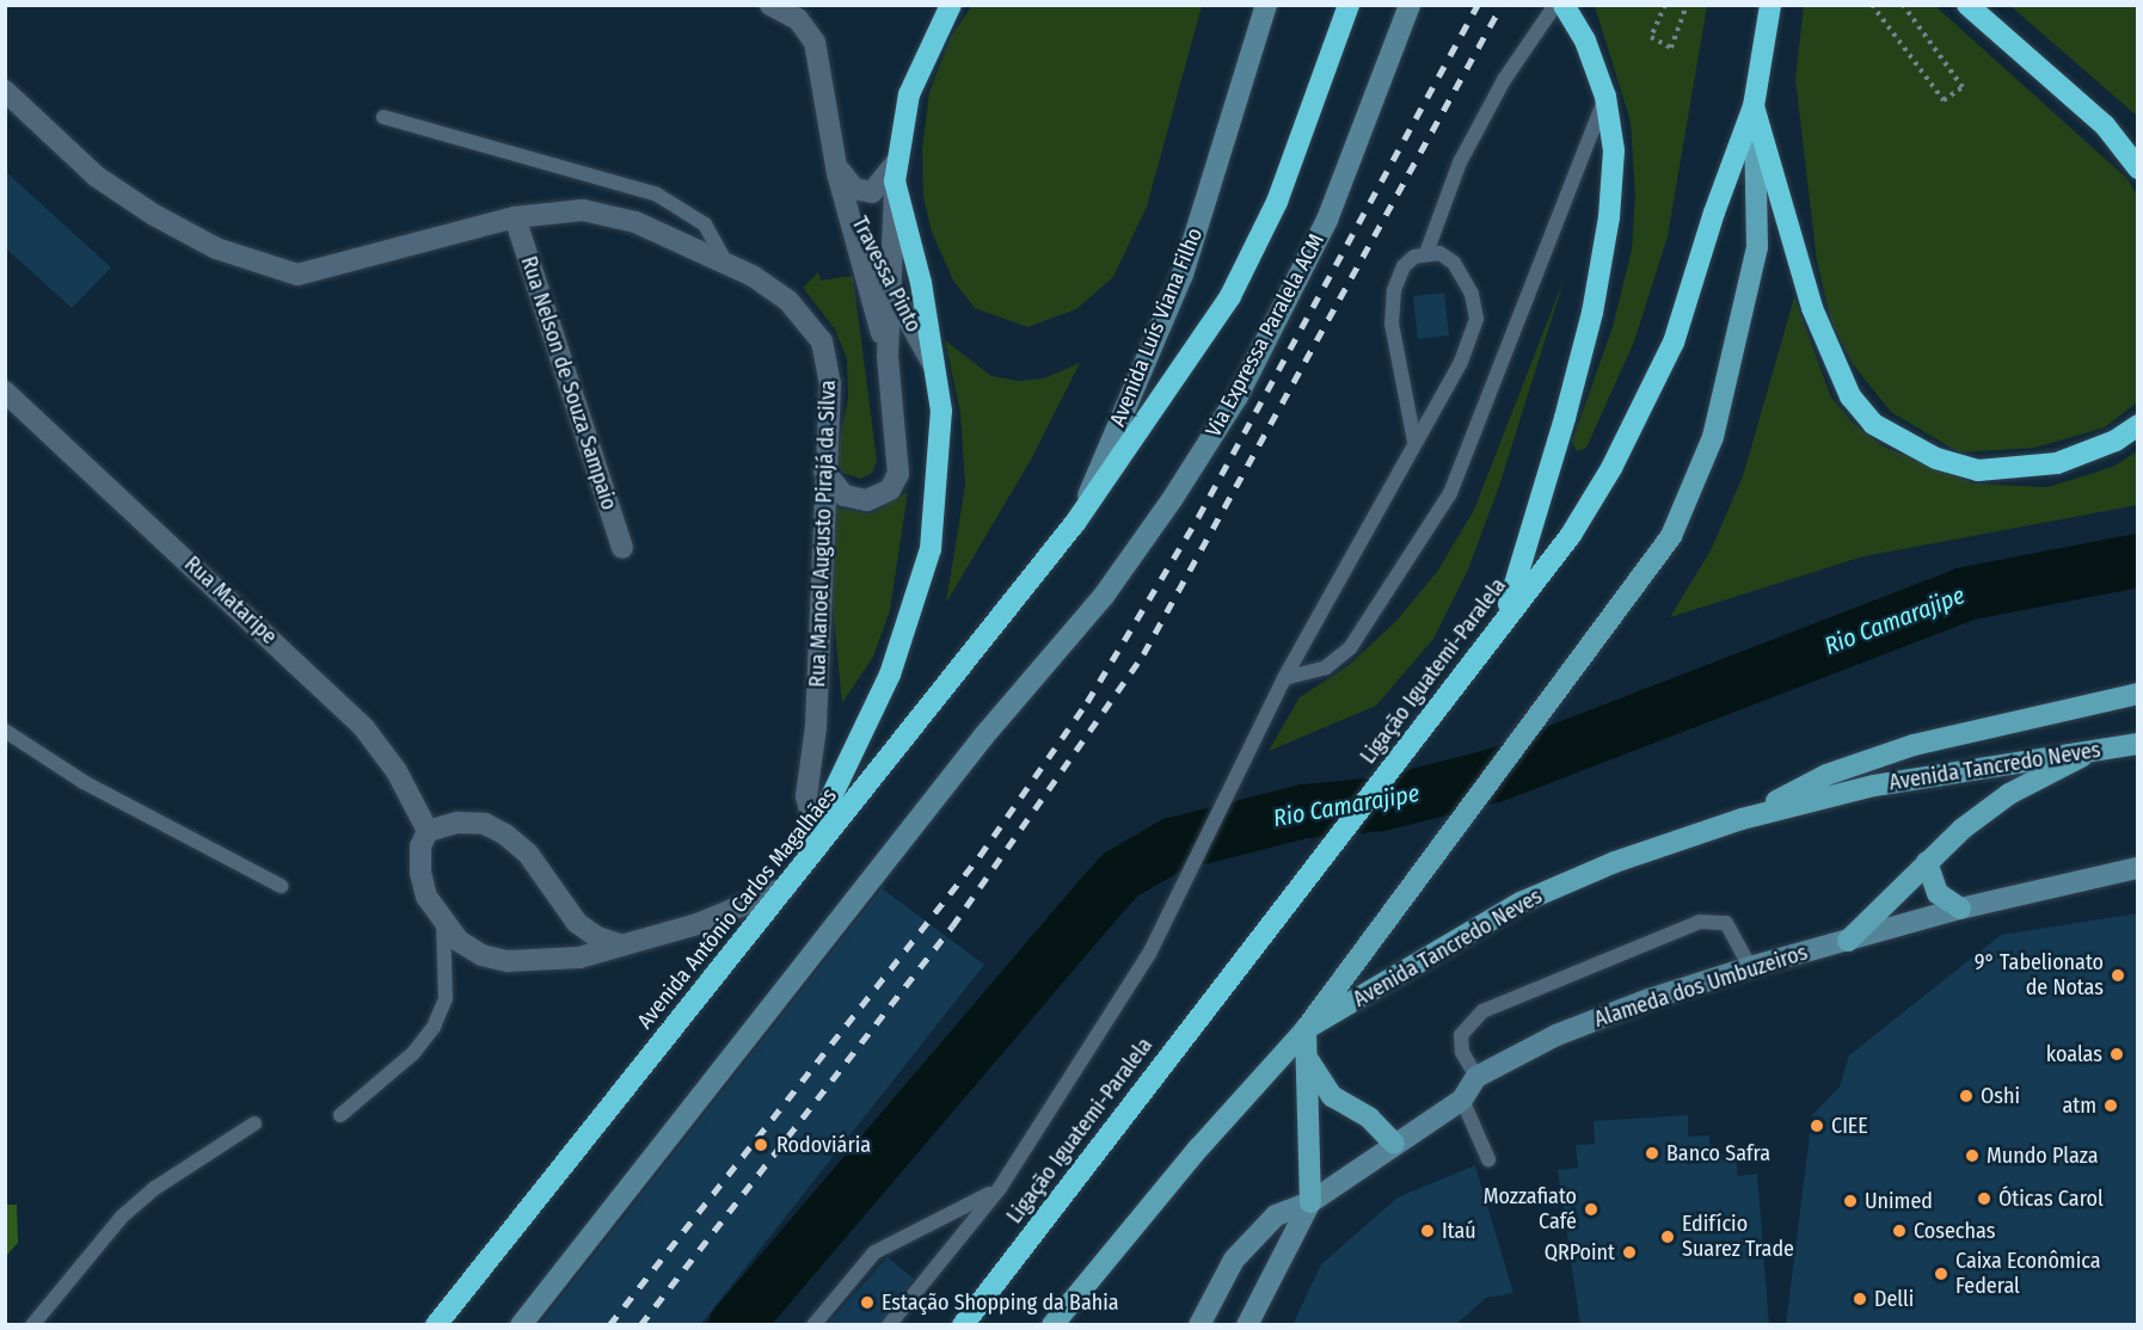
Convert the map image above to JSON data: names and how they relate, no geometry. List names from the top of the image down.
{
  "streets": {
    "highway": ["Ligação Iguatemi-Paralela", "Avenida Antônio Carlos Magalhães"],
    "main road": [
      "Avenida Luís Viana Filho",
      "Via Expressa Paralela ACM",
      "Avenida Tancredo Neves",
      "Alameda dos Umbuzeiros"
    ],
    "street": [
      "Travessa Pinto",
      "Rua Nelson de Souza Sampaio",
      "Rua Manoel Augusto Pirajá da Silva",
      "Rua Mataripe"
    ]
  },
  "crossings": [
    ["Avenida Luís Viana Filho", "Avenida Antônio Carlos Magalhães"],
    ["Rua Nelson de Souza Sampaio", "Rua Manoel Augusto Pirajá da Silva"]
  ],
  "water": ["Rio Camarajipe"],
  "places": [
    "9° Tabelionato de Notas",
    "koalas",
    "Oshi",
    "atm",
    "CIEE",
    "Rodoviária",
    "Banco Safra",
    "Mundo Plaza",
    "Óticas Carol",
    "Unimed",
    "Mozzafiato Café",
    "Itaú",
    "Cosechas",
    "Edifício Suarez Trade",
    "QRPoint",
    "Caixa Econômica Federal",
    "Delli",
    "Estação Shopping da Bahia"
  ]
}
